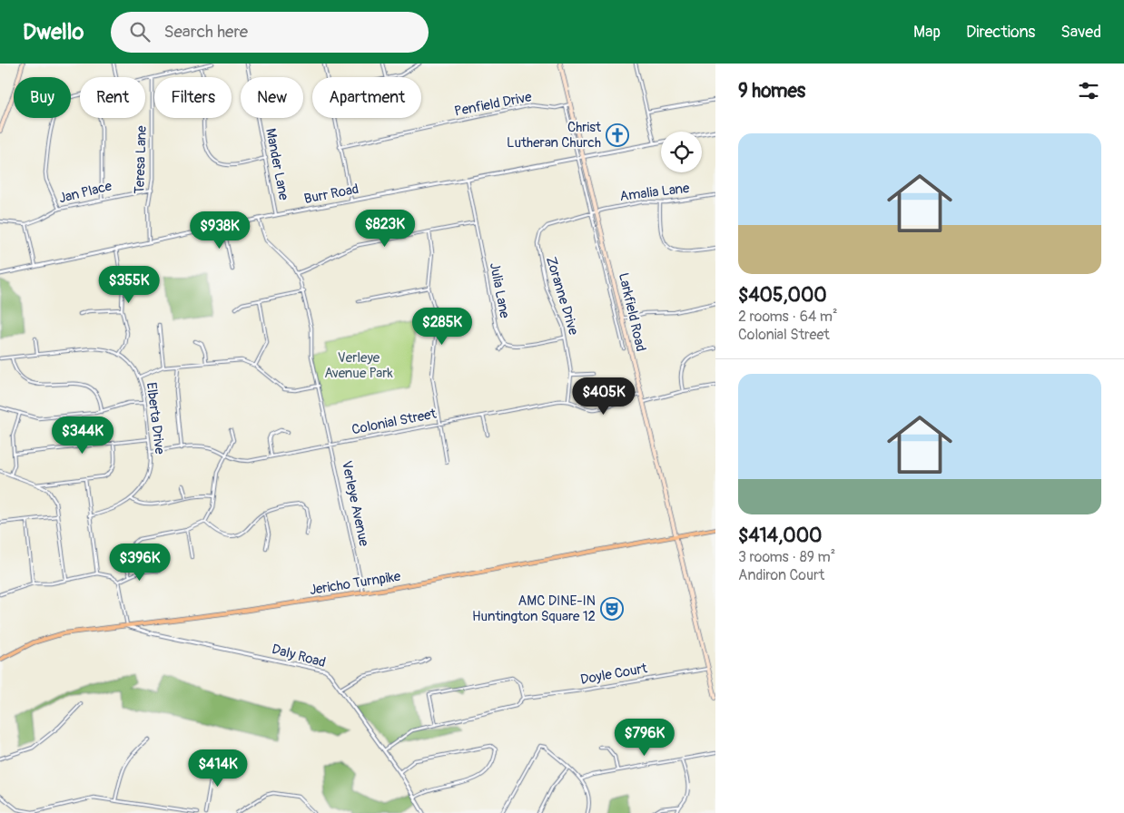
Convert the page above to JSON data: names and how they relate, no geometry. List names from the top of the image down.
{
  "streets": {
    "main road": ["Larkfield Road", "Jericho Turnpike"],
    "street": [
      "Penfield Drive",
      "Teresa Lane",
      "Mander Lane",
      "Jan Place",
      "Amalia Lane",
      "Burr Road",
      "Julia Lane",
      "Zoranne Drive",
      "Elberta Drive",
      "Colonial Street",
      "Verleye Avenue",
      "Daly Road",
      "Doyle Court"
    ]
  },
  "crossings": [
    ["Penfield Drive", "Larkfield Road"],
    ["Teresa Lane", "Jan Place"],
    ["Teresa Lane", "Burr Road"],
    ["Mander Lane", "Burr Road"],
    ["Amalia Lane", "Zoranne Drive"],
    ["Amalia Lane", "Larkfield Road"],
    ["Burr Road", "Julia Lane"],
    ["Burr Road", "Larkfield Road"],
    ["Burr Road", "Verleye Avenue"],
    ["Zoranne Drive", "Larkfield Road"],
    ["Zoranne Drive", "Colonial Street"],
    ["Larkfield Road", "Jericho Turnpike"],
    ["Larkfield Road", "Doyle Court"],
    ["Elberta Drive", "Colonial Street"],
    ["Colonial Street", "Verleye Avenue"],
    ["Verleye Avenue", "Jericho Turnpike"],
    ["Jericho Turnpike", "Daly Road"]
  ],
  "parks": ["Verleye Avenue Park"],
  "places": {
    "church": ["Christ Lutheran Church"],
    "theatre": ["AMC DINE-IN Huntington Square 12"]
  },
  "page": {
    "header": "Dwello",
    "search": "Search here",
    "nav": ["Map", "Directions", "Saved"],
    "heading": "9 homes",
    "chip": [
      "Buy",
      "Rent",
      "Filters",
      "New",
      "Apartment"
    ],
    "list": [
      {
        "name": "$405,000",
        "note": "2 rooms · 64 m² · Colonial Street"
      },
      {
        "name": "$414,000",
        "note": "3 rooms · 89 m² · Andiron Court"
      }
    ],
    "price": [
      "$823K",
      "$938K",
      "$355K",
      "$285K",
      "$405K",
      "$344K",
      "$396K",
      "$796K",
      "$414K"
    ]
  }
}
